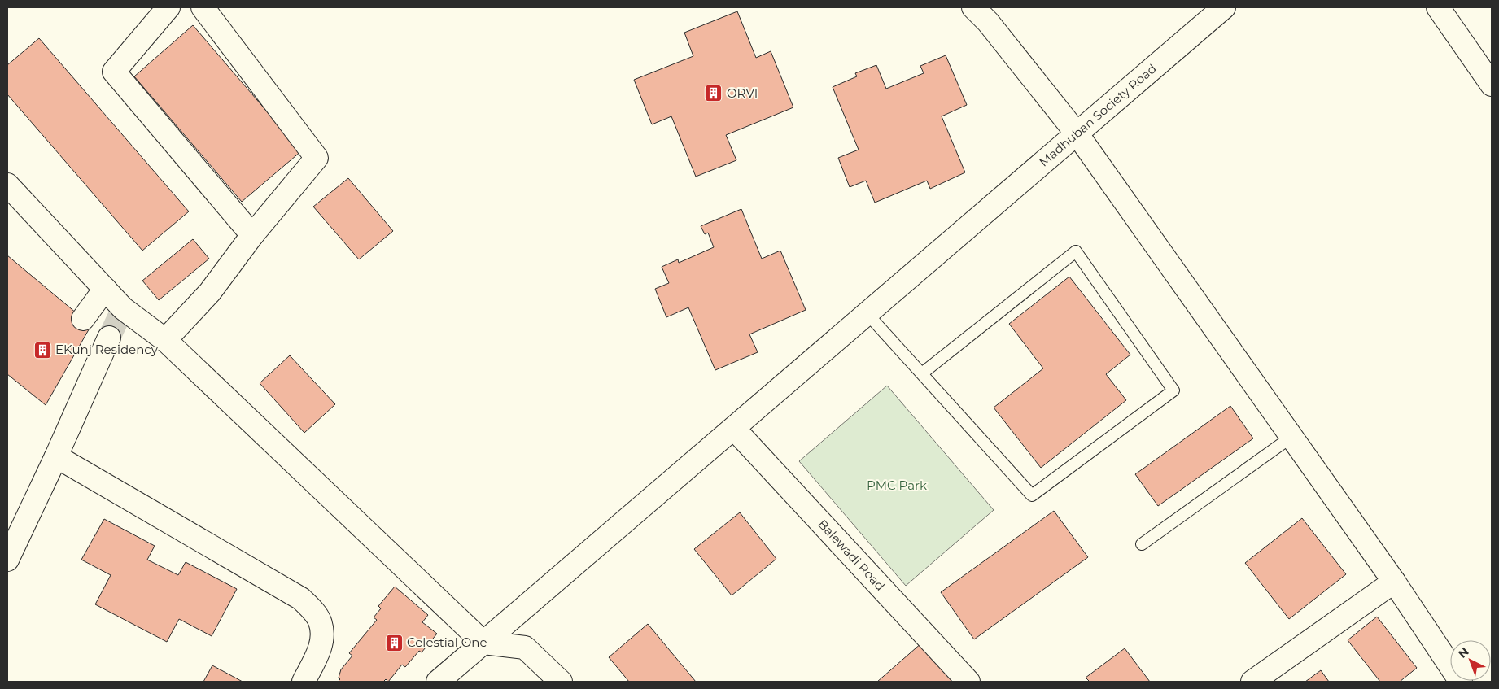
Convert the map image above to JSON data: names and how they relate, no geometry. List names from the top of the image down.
{
  "streets": {
    "street": ["Madhuban Society Road", "Balewadi Road"]
  },
  "crossings": [
    ["Madhuban Society Road", "Balewadi Road"]
  ],
  "parks": ["PMC Park"],
  "places": {
    "building": ["ORVI", "EKunj Residency", "Celestial One"]
  },
  "north": "top left"
}
